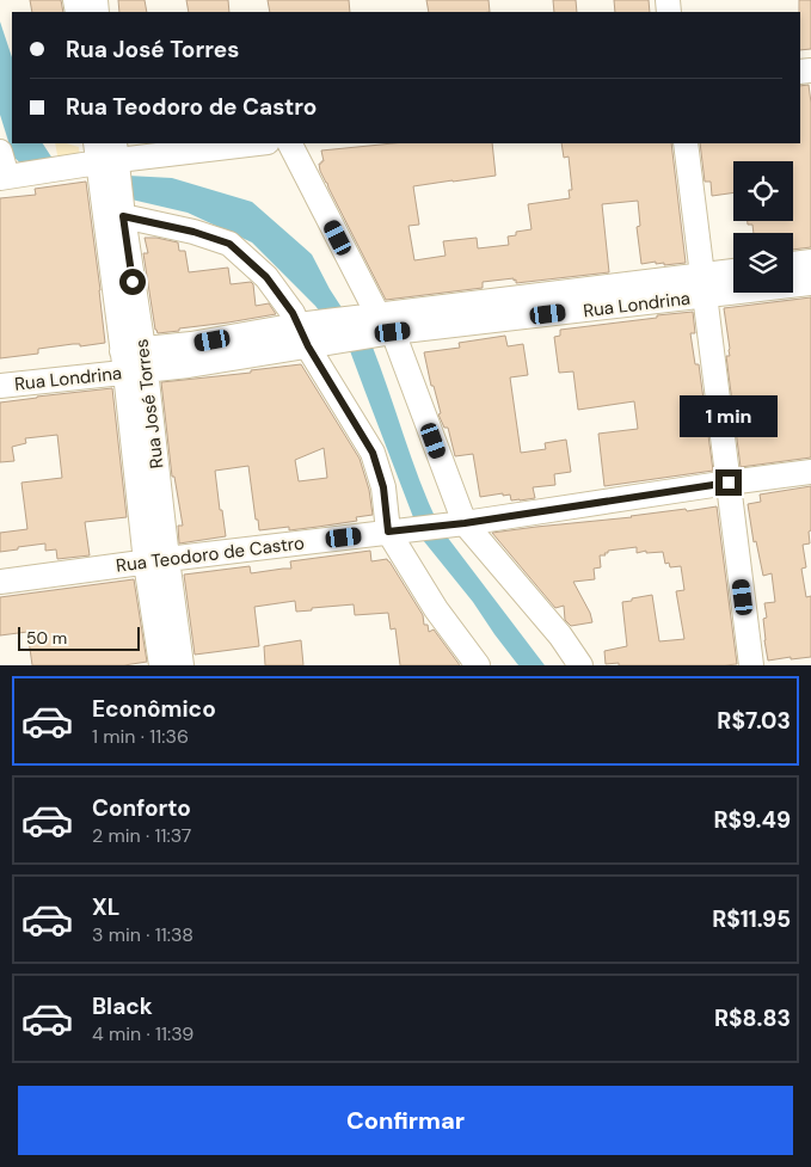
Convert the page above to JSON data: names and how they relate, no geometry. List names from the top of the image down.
{
  "streets": {
    "street": ["Rua Londrina", "Rua José Torres", "Rua Teodoro de Castro"]
  },
  "crossings": [
    ["Rua Londrina", "Rua José Torres"],
    ["Rua José Torres", "Rua Teodoro de Castro"]
  ],
  "scale_bar": "50 m",
  "page": {
    "banner": ["Rua José Torres", "Rua Teodoro de Castro"],
    "bubble": "1 min",
    "scale": "50 m",
    "list": [
      {
        "name": "Econômico",
        "note": "1 min · 11:36",
        "value": "R$7.03"
      },
      {
        "name": "Conforto",
        "note": "2 min · 11:37",
        "value": "R$9.49"
      },
      {
        "name": "XL",
        "note": "3 min · 11:38",
        "value": "R$11.95"
      },
      {
        "name": "Black",
        "note": "4 min · 11:39",
        "value": "R$8.83"
      }
    ],
    "buttons": "Confirmar"
  }
}
